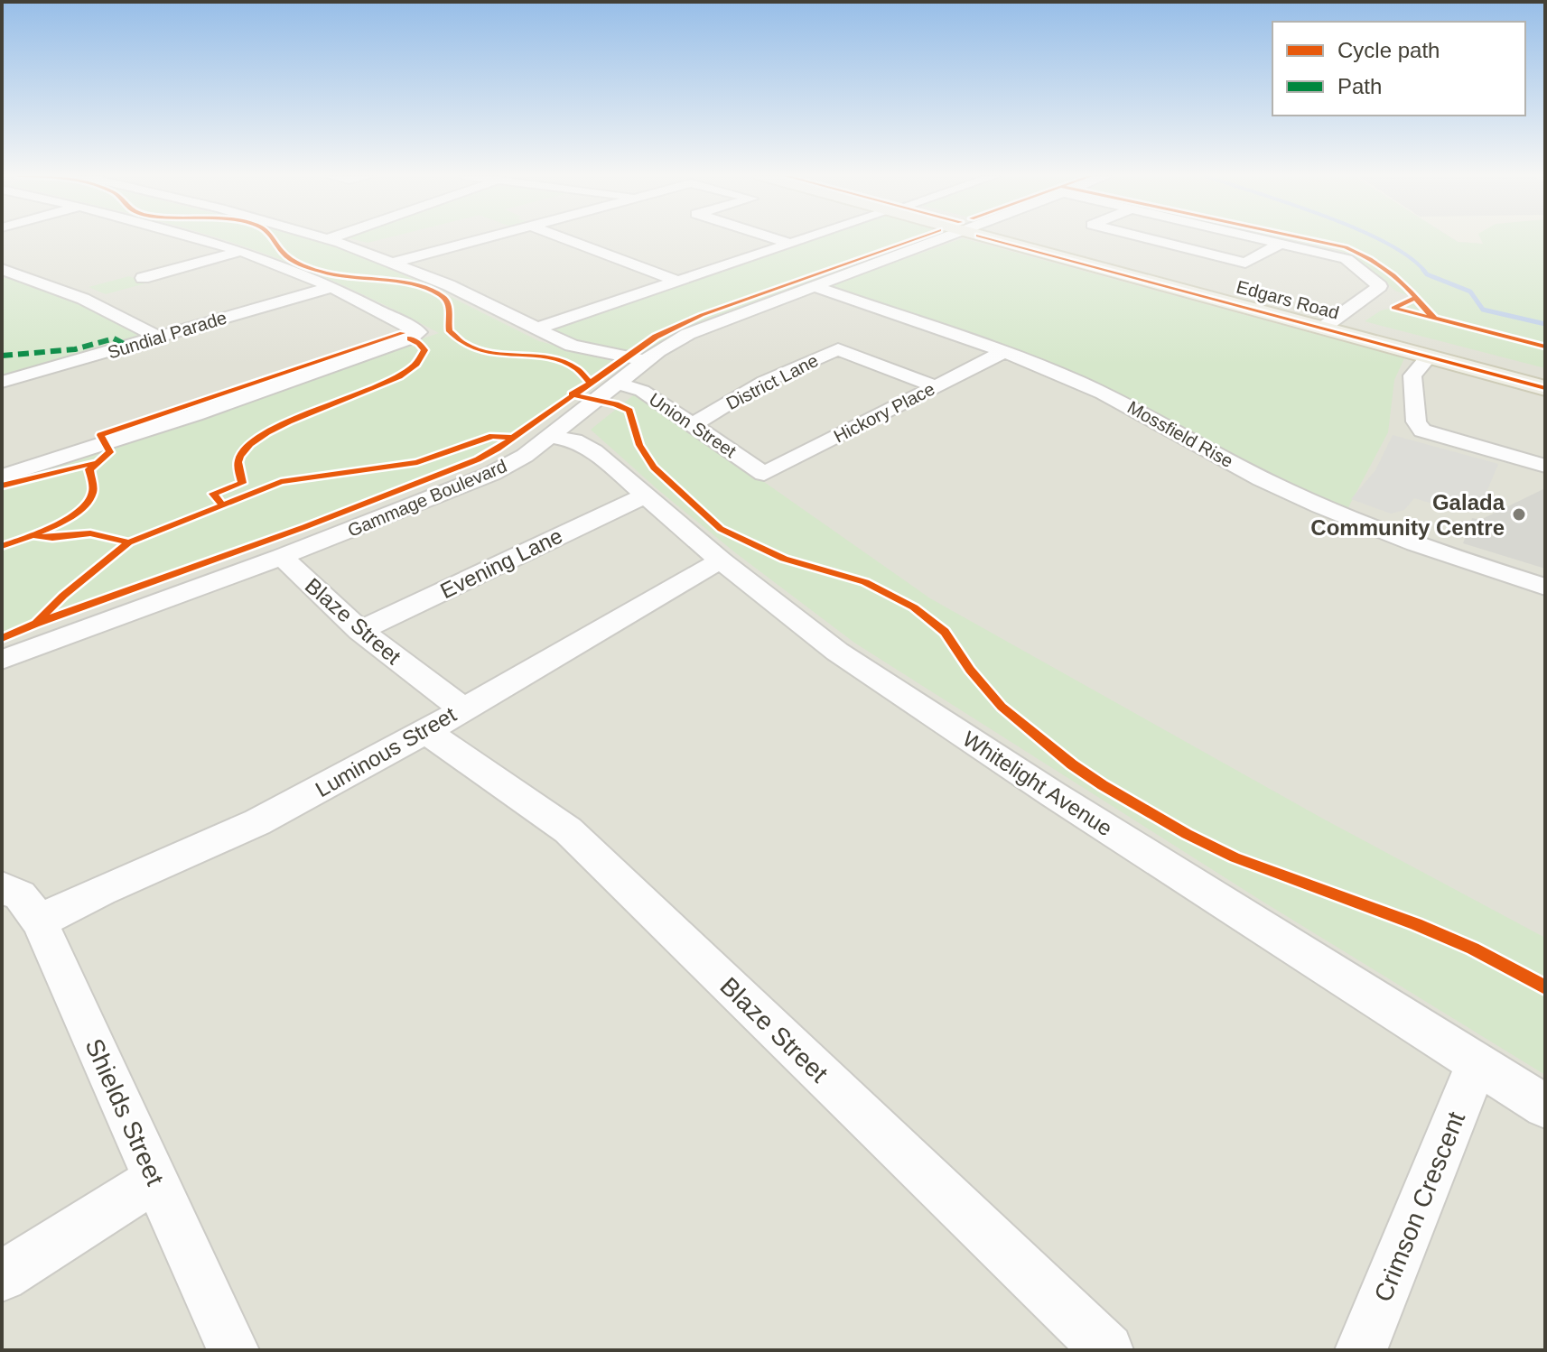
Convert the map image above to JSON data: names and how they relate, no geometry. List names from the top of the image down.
{
  "streets": {
    "main road": ["Edgars Road"],
    "street": [
      "Sundial Parade",
      "District Lane",
      "Hickory Place",
      "Union Street",
      "Mossfield Rise",
      "Gammage Boulevard",
      "Evening Lane",
      "Blaze Street",
      "Luminous Street",
      "Whitelight Avenue",
      "Shields Street",
      "Crimson Crescent"
    ]
  },
  "crossings": [
    ["District Lane", "Hickory Place"],
    ["District Lane", "Union Street"],
    ["Hickory Place", "Union Street"],
    ["Hickory Place", "Mossfield Rise"],
    ["Union Street", "Gammage Boulevard"],
    ["Mossfield Rise", "Gammage Boulevard"],
    ["Gammage Boulevard", "Blaze Street"],
    ["Gammage Boulevard", "Whitelight Avenue"],
    ["Evening Lane", "Blaze Street"],
    ["Evening Lane", "Whitelight Avenue"],
    ["Blaze Street", "Luminous Street"],
    ["Luminous Street", "Whitelight Avenue"],
    ["Luminous Street", "Shields Street"],
    ["Whitelight Avenue", "Crimson Crescent"]
  ],
  "places": ["Galada Community Centre"],
  "legend": ["Cycle path", "Path"]
}
